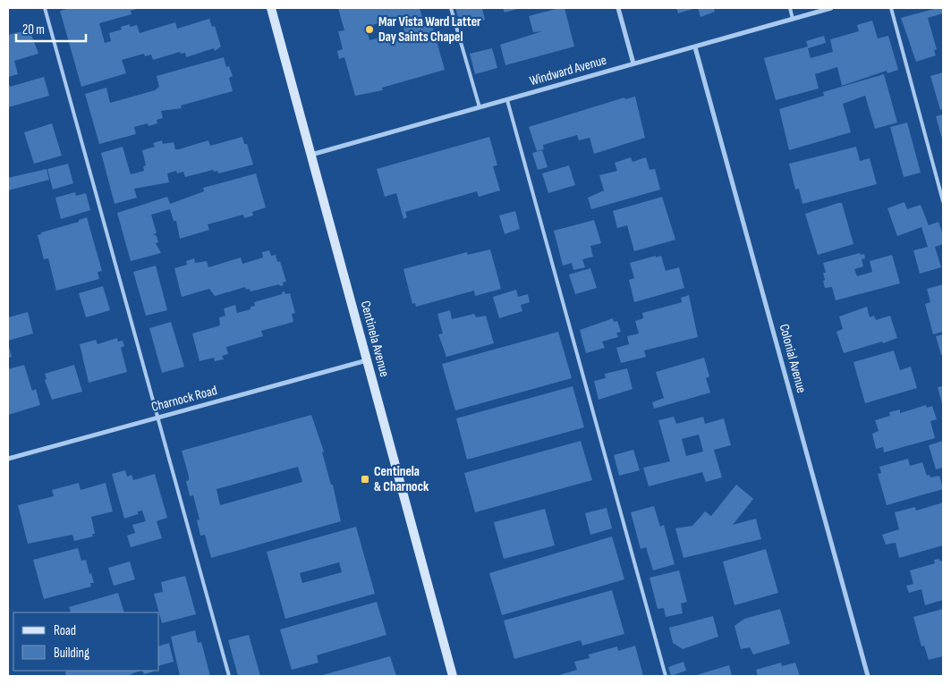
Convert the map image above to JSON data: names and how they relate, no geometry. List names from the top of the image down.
{
  "streets": {
    "main road": ["Centinela Avenue"],
    "street": ["Windward Avenue", "Colonial Avenue", "Charnock Road"]
  },
  "crossings": [
    ["Windward Avenue", "Centinela Avenue"],
    ["Windward Avenue", "Colonial Avenue"],
    ["Centinela Avenue", "Charnock Road"]
  ],
  "places": {
    "other": ["Mar Vista Ward Latter Day Saints Chapel"],
    "transit": ["Centinela & Charnock"]
  },
  "legend": ["Road", "Building"],
  "scale_bar": "20 m"
}
